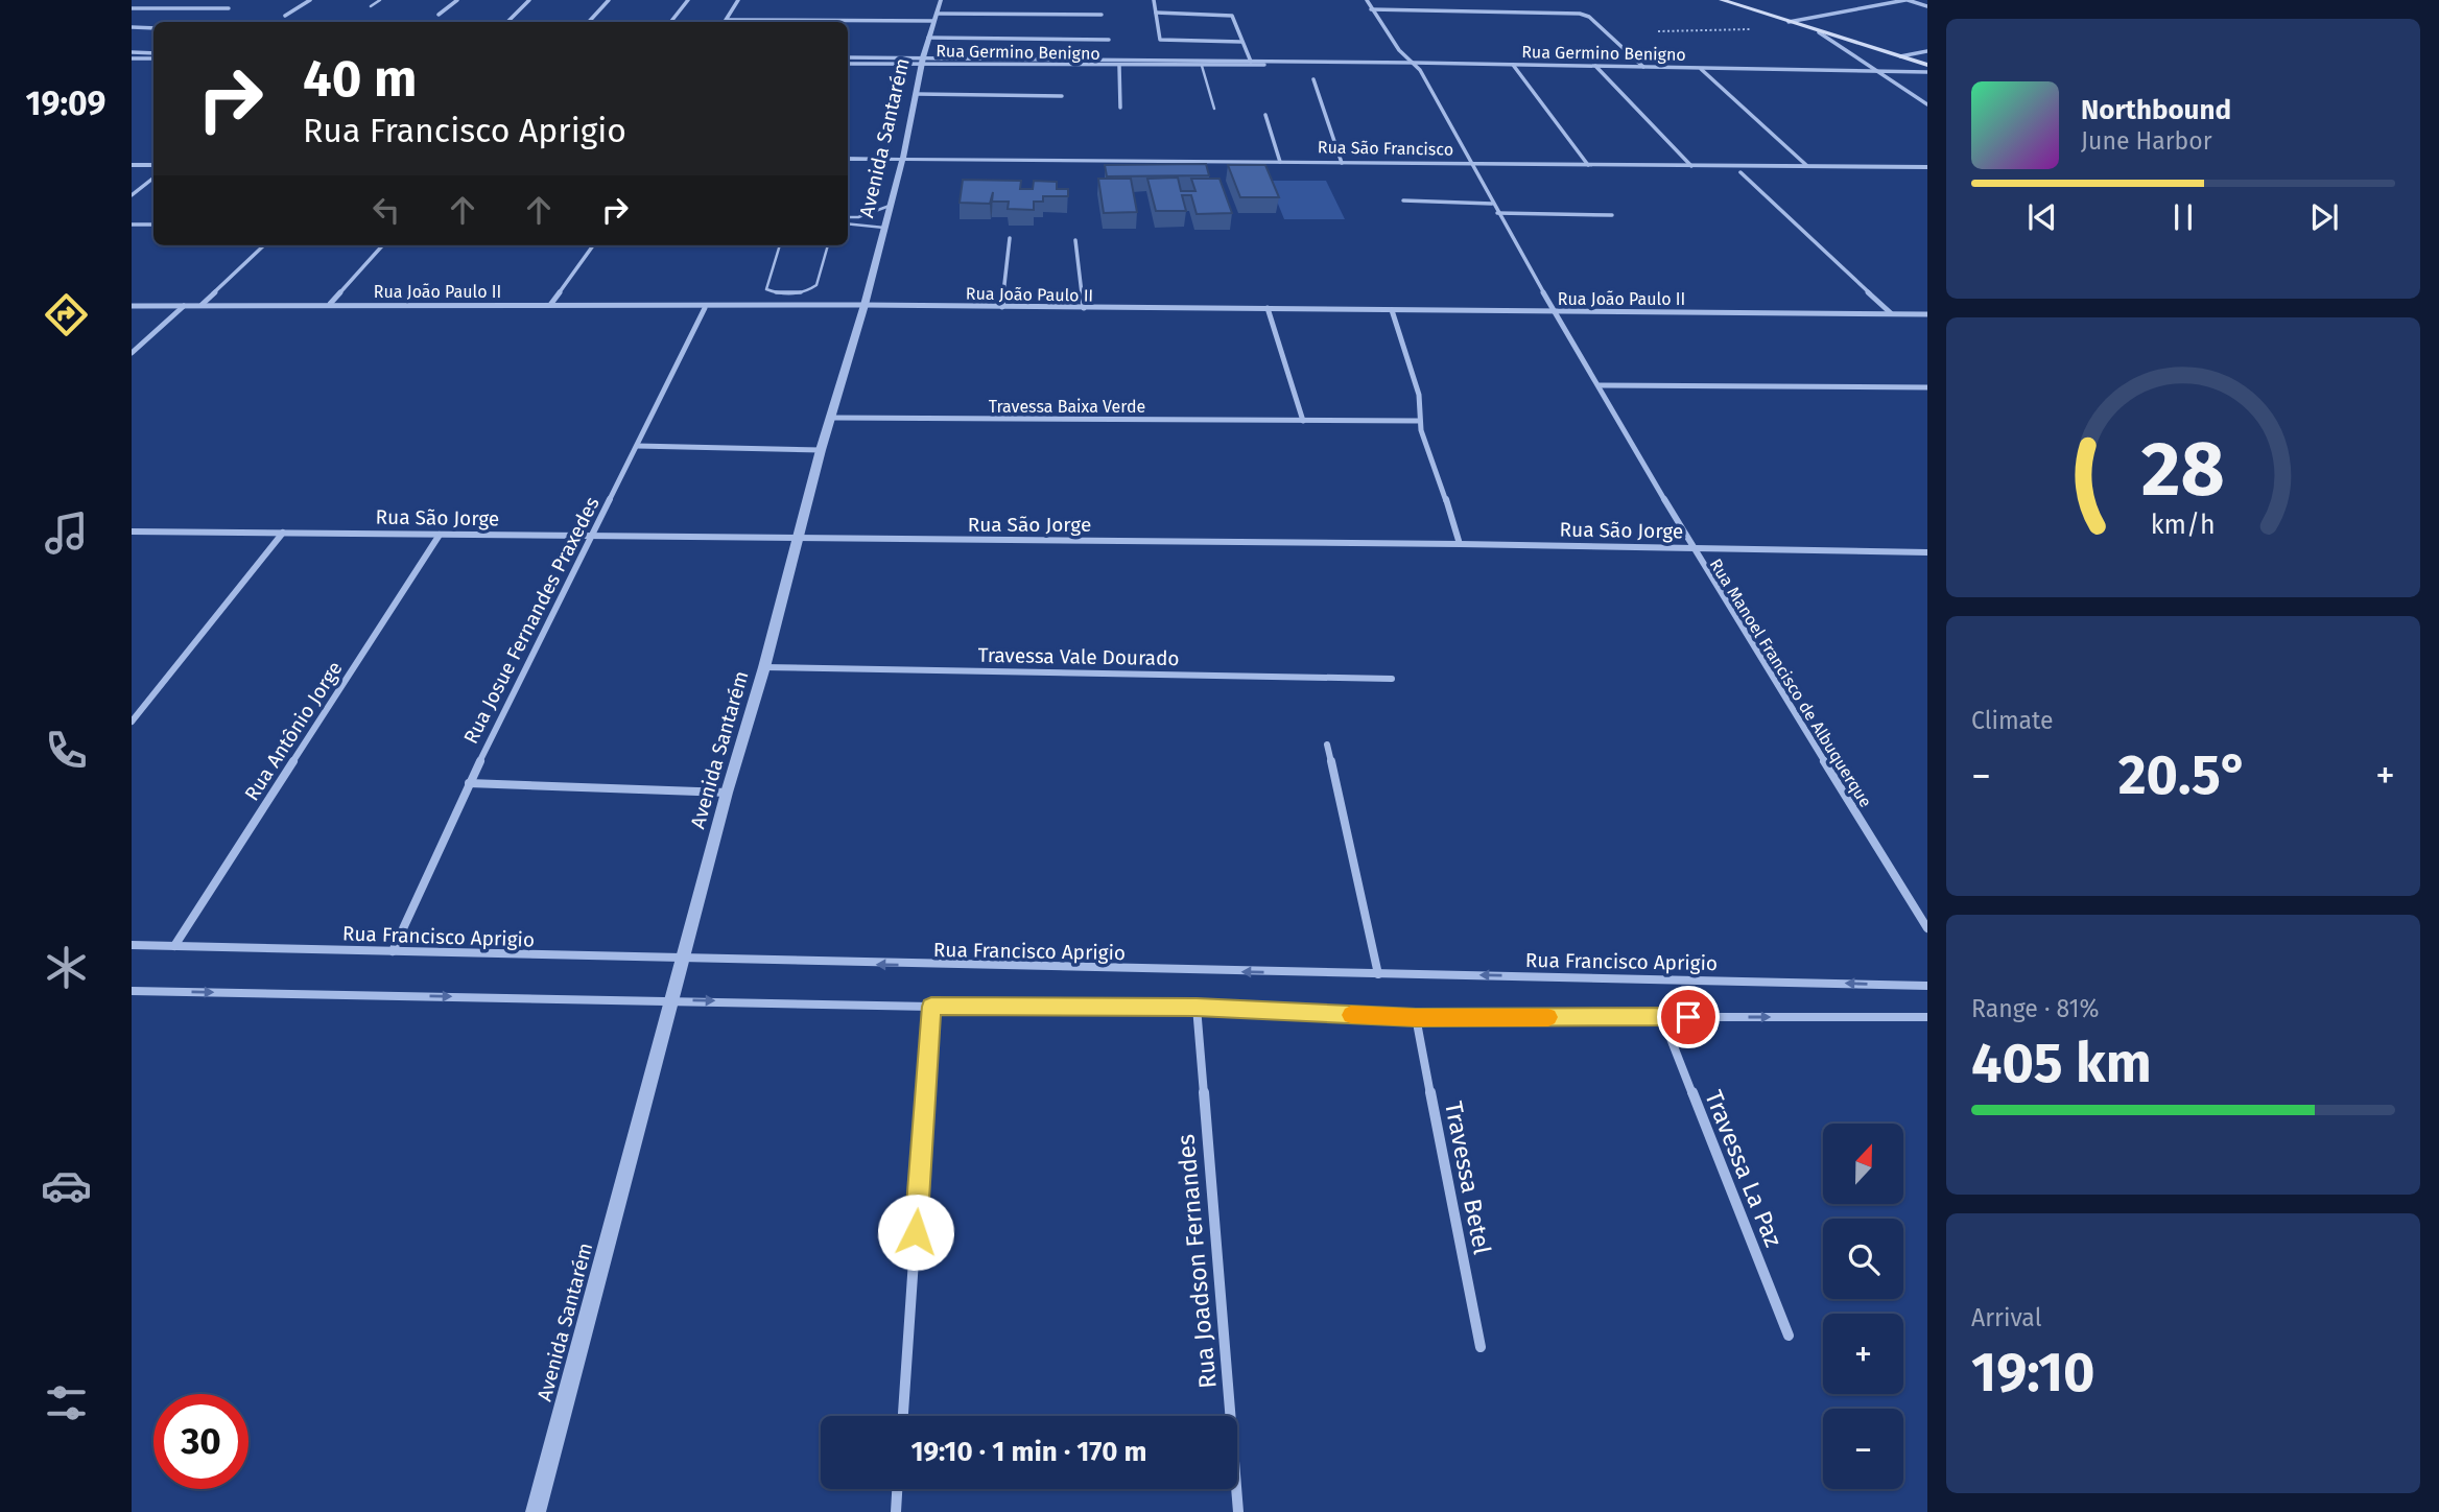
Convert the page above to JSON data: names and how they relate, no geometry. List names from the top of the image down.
{
  "streets": {
    "street": [
      "Rua Germino Benigno",
      "Avenida Santarém",
      "Rua São Francisco",
      "Rua João Paulo II",
      "Travessa Baixa Verde",
      "Rua São Jorge",
      "Rua Josue Fernandes Praxedes",
      "Travessa Vale Dourado",
      "Rua Manoel Francisco de Albuquerque",
      "Rua Antônio Jorge",
      "Rua Francisco Aprigio",
      "Travessa La Paz",
      "Travessa Betel",
      "Rua Joadson Fernandes"
    ]
  },
  "crossings": [
    ["Rua Germino Benigno", "Avenida Santarém"],
    ["Rua Germino Benigno", "Rua Manoel Francisco de Albuquerque"],
    ["Avenida Santarém", "Rua São Francisco"],
    ["Avenida Santarém", "Rua João Paulo II"],
    ["Avenida Santarém", "Travessa Baixa Verde"],
    ["Avenida Santarém", "Rua São Jorge"],
    ["Avenida Santarém", "Travessa Vale Dourado"],
    ["Avenida Santarém", "Rua Francisco Aprigio"],
    ["Rua São Francisco", "Rua Manoel Francisco de Albuquerque"],
    ["Rua João Paulo II", "Rua Josue Fernandes Praxedes"],
    ["Rua João Paulo II", "Rua Manoel Francisco de Albuquerque"],
    ["Rua São Jorge", "Rua Josue Fernandes Praxedes"],
    ["Rua São Jorge", "Rua Manoel Francisco de Albuquerque"],
    ["Rua São Jorge", "Rua Antônio Jorge"],
    ["Rua Josue Fernandes Praxedes", "Rua Francisco Aprigio"],
    ["Rua Antônio Jorge", "Rua Francisco Aprigio"]
  ],
  "north": "top",
  "page": {
    "tabs": "19:09",
    "turn": ["40 m", "Rua Francisco Aprigio"],
    "song": ["Northbound", "June Harbor"],
    "tile": [
      "Climate",
      ["Range · 81%", "405 km"],
      ["Arrival", "19:10"]
    ],
    "heat": ["−", "20.5°", "+"],
    "map_buttons": ["+", "−"],
    "limit": "30",
    "trip": "19:10 · 1 min · 170 m",
    "gauge": ["28", "km/h"]
  }
}
